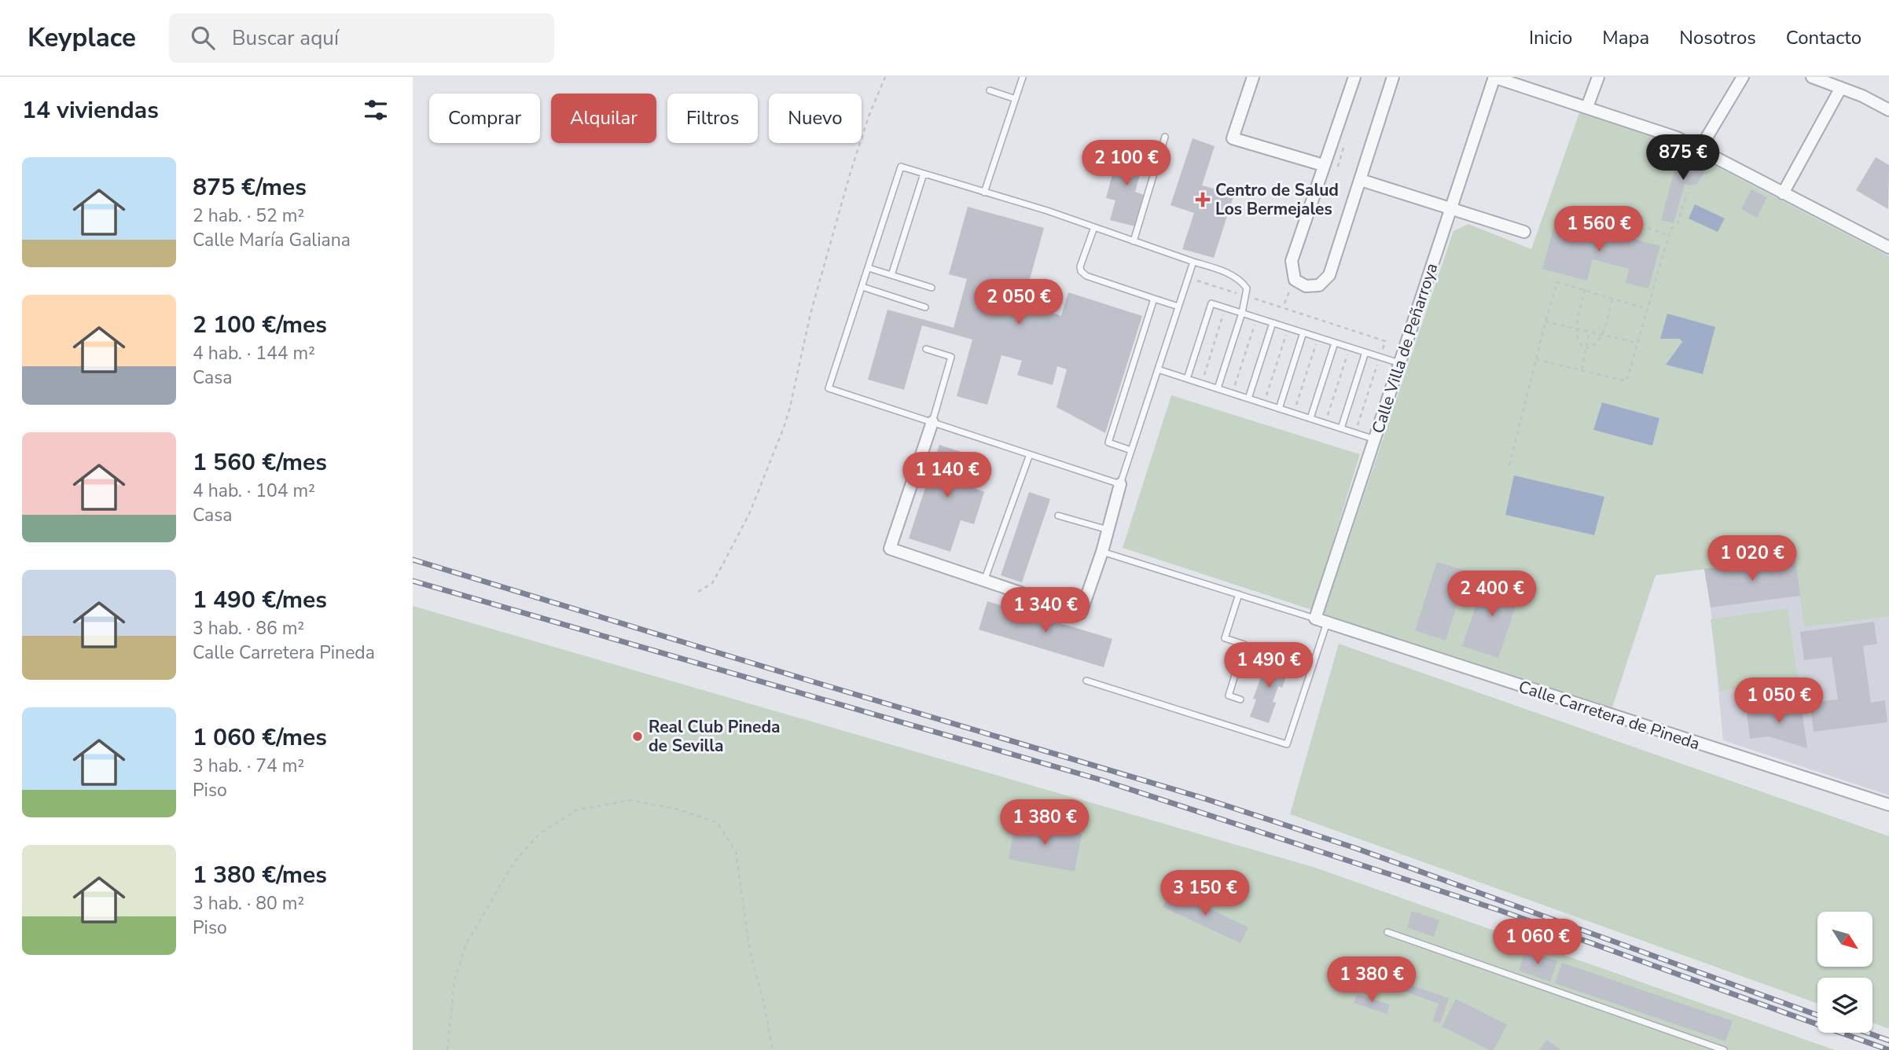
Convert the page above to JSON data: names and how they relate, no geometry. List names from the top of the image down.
{
  "streets": {
    "street": ["Calle Villa de Peñarroya", "Calle Carretera de Pineda"]
  },
  "crossings": [
    ["Calle Villa de Peñarroya", "Calle Carretera de Pineda"]
  ],
  "places": {
    "health": ["Centro de Salud Los Bermejales"],
    "other": ["Real Club Pineda de Sevilla"]
  },
  "north": "bottom right",
  "page": {
    "header": "Keyplace",
    "search": "Buscar aquí",
    "nav": [
      "Inicio",
      "Mapa",
      "Nosotros",
      "Contacto"
    ],
    "heading": "14 viviendas",
    "chip": [
      "Comprar",
      "Alquilar",
      "Filtros",
      "Nuevo"
    ],
    "price": [
      "875 €",
      "2 100 €",
      "1 560 €",
      "2 050 €",
      "1 140 €",
      "1 020 €",
      "2 400 €",
      "1 340 €",
      "1 490 €",
      "1 050 €",
      "1 380 €",
      "3 150 €",
      "1 060 €",
      "1 380 €"
    ],
    "list": [
      {
        "name": "875 €/mes",
        "note": "2 hab. · 52 m² · Calle María Galiana"
      },
      {
        "name": "2 100 €/mes",
        "note": "4 hab. · 144 m² · Casa"
      },
      {
        "name": "1 560 €/mes",
        "note": "4 hab. · 104 m² · Casa"
      },
      {
        "name": "1 490 €/mes",
        "note": "3 hab. · 86 m² · Calle Carretera Pineda"
      },
      {
        "name": "1 060 €/mes",
        "note": "3 hab. · 74 m² · Piso"
      },
      {
        "name": "1 380 €/mes",
        "note": "3 hab. · 80 m² · Piso"
      }
    ]
  }
}
